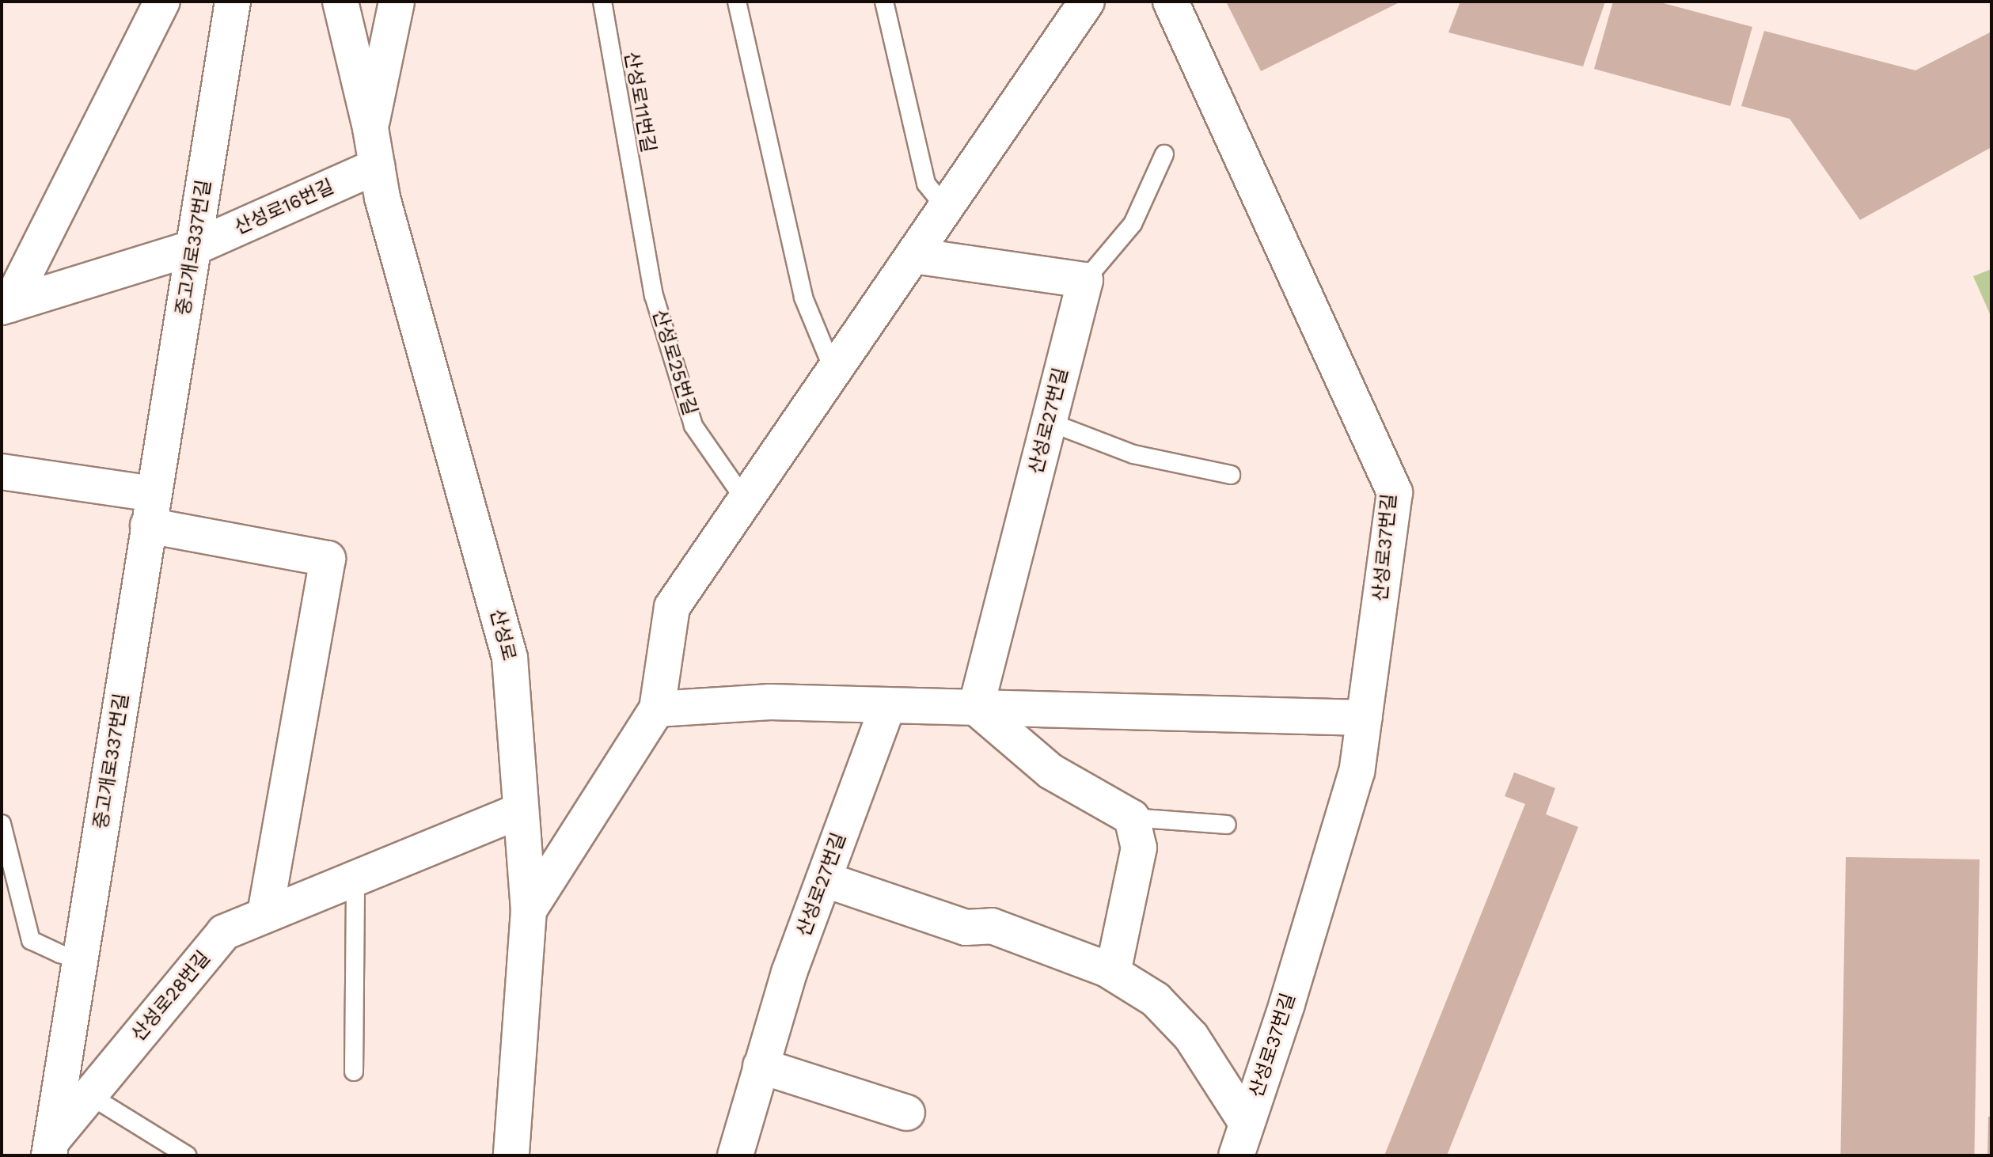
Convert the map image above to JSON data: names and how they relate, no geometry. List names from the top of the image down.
{
  "streets": {
    "street": [
      "산성로16번길",
      "중고개로337번길",
      "산성로27번길",
      "산성로37번길",
      "산성로",
      "산성로28번길"
    ],
    "lane": ["산성로11번길", "산성로25번길"]
  },
  "crossings": [
    ["산성로11번길", "산성로25번길"],
    ["산성로16번길", "중고개로337번길"],
    ["산성로16번길", "산성로"],
    ["중고개로337번길", "산성로28번길"],
    ["산성로27번길", "산성로37번길"],
    ["산성로", "산성로28번길"]
  ]
}
